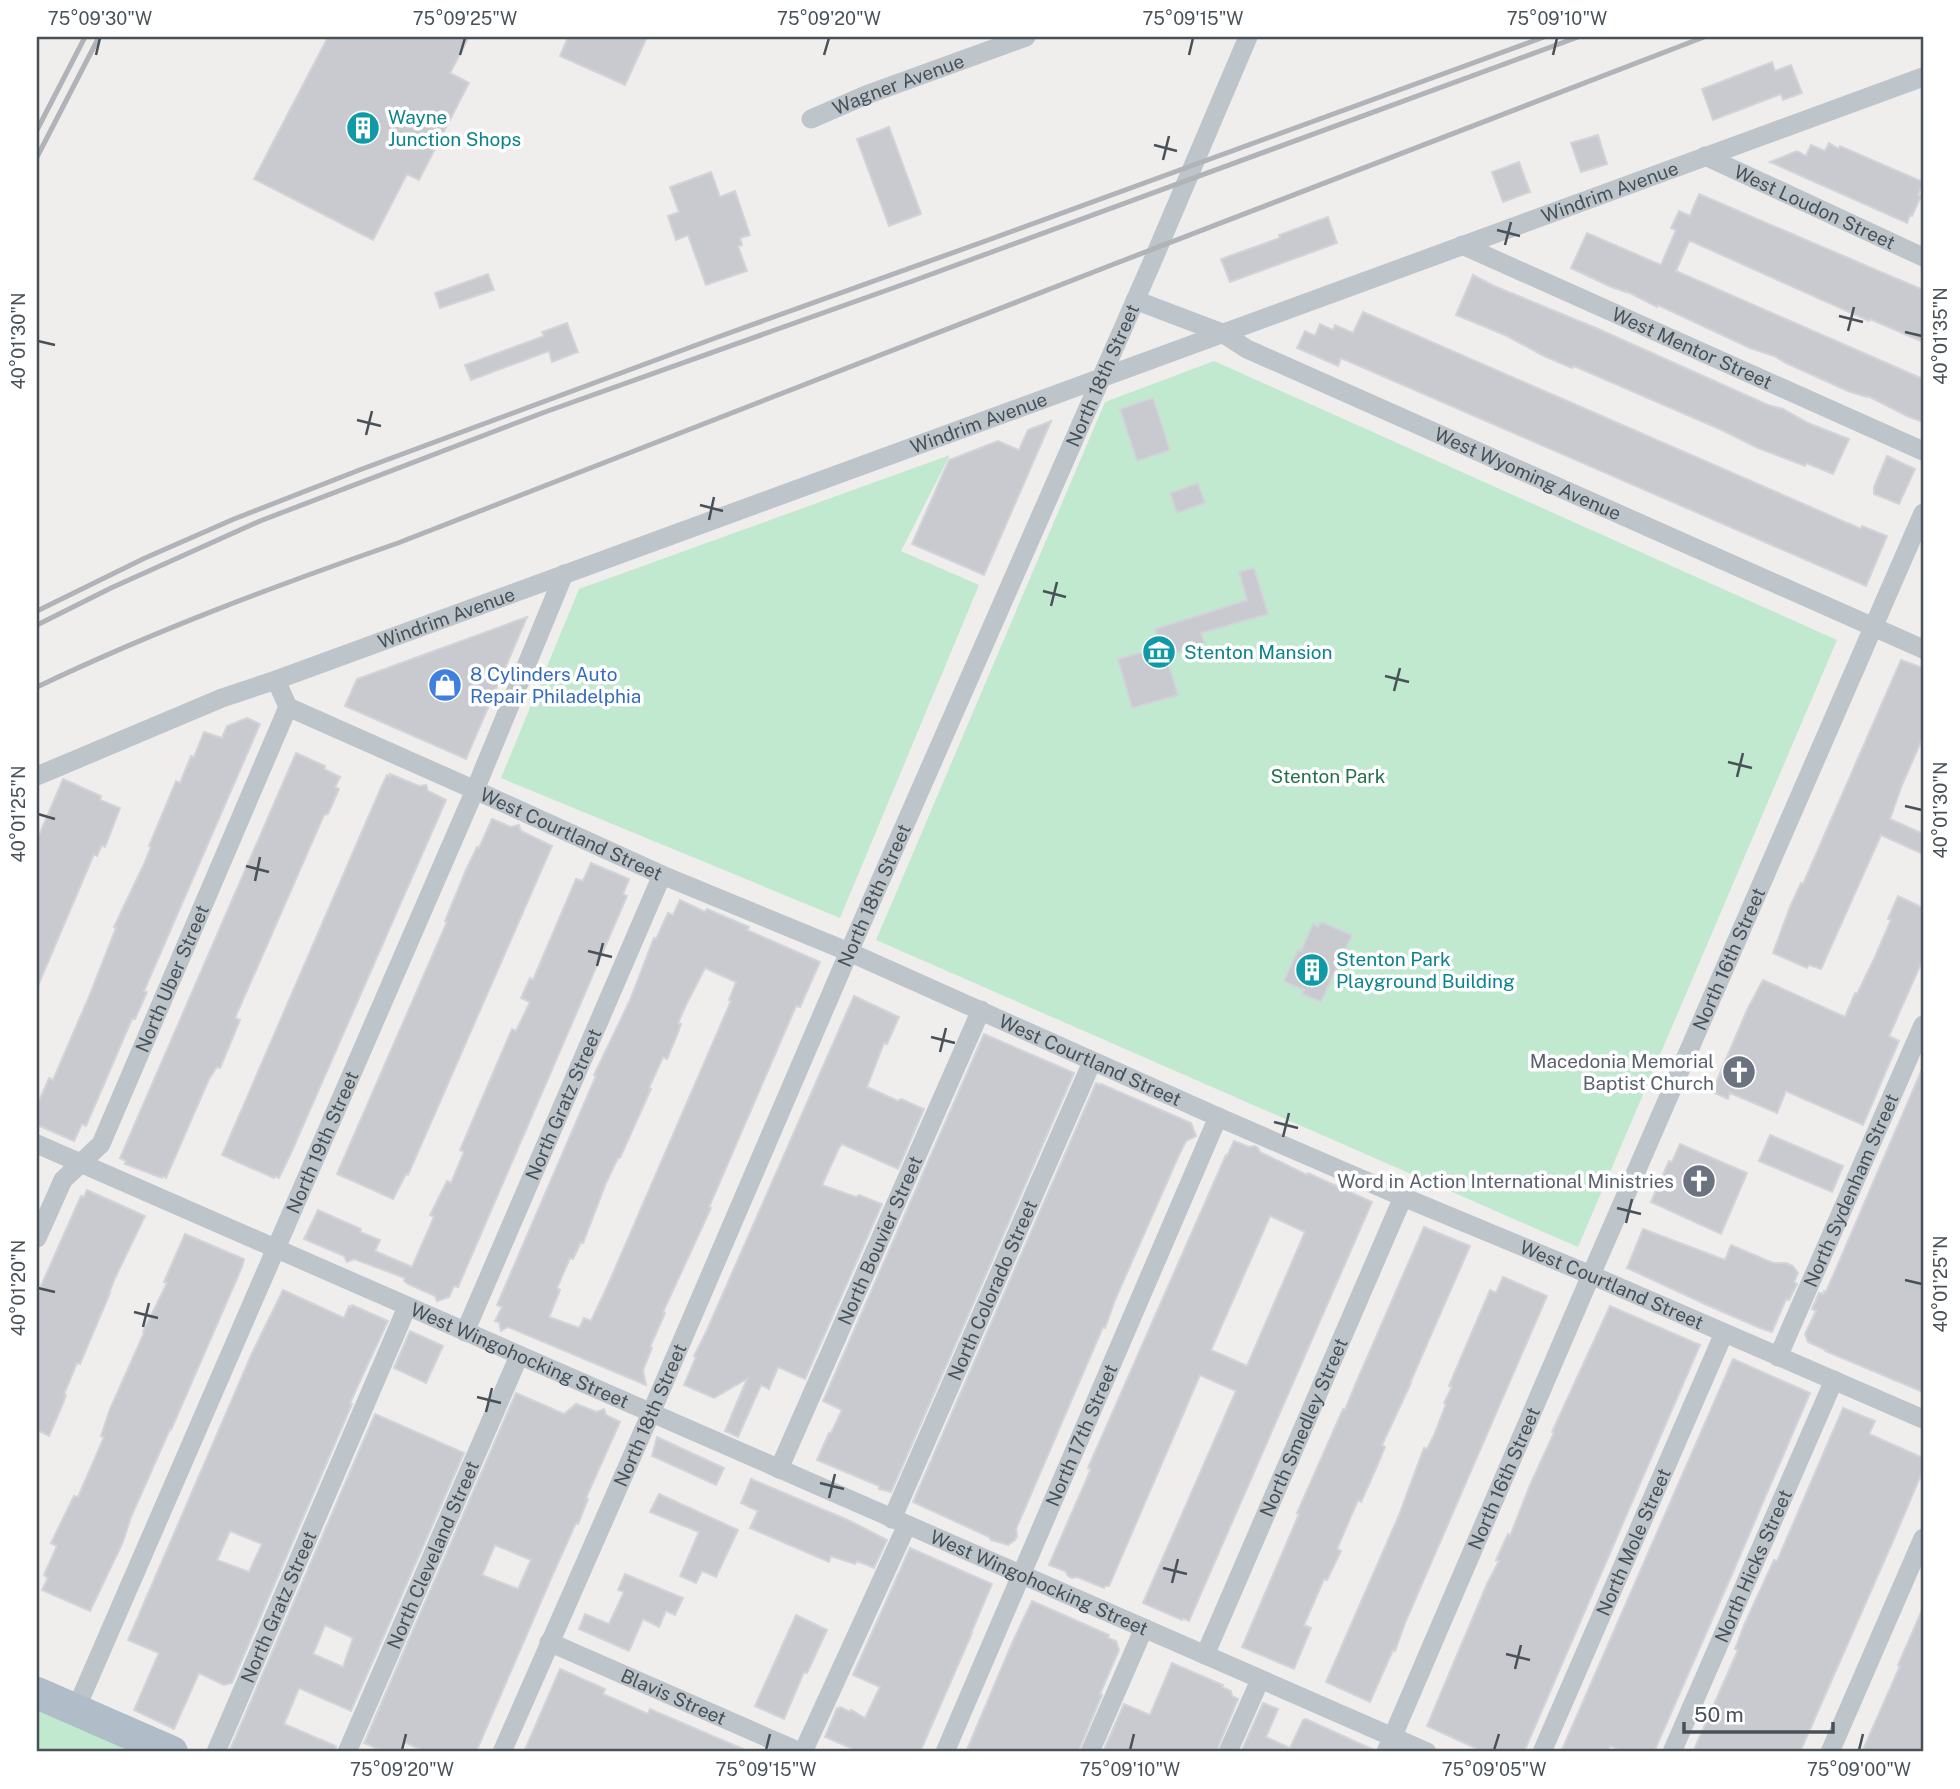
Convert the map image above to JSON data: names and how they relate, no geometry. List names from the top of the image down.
{
  "streets": {
    "street": [
      "Wagner Avenue",
      "Windrim Avenue",
      "West Loudon Street",
      "West Mentor Street",
      "North 18th Street",
      "West Wyoming Avenue",
      "West Courtland Street",
      "North 16th Street",
      "North Uber Street",
      "North Gratz Street",
      "North 19th Street",
      "North Sydenham Street",
      "North Bouvier Street",
      "North Colorado Street",
      "West Wingohocking Street",
      "North Smedley Street",
      "North 17th Street",
      "North Mole Street",
      "North Cleveland Street",
      "North Hicks Street",
      "Blavis Street"
    ]
  },
  "crossings": [
    ["Windrim Avenue", "West Loudon Street"],
    ["Windrim Avenue", "West Mentor Street"],
    ["Windrim Avenue", "North 18th Street"],
    ["Windrim Avenue", "West Wyoming Avenue"],
    ["Windrim Avenue", "North 19th Street"],
    ["North 18th Street", "West Wyoming Avenue"],
    ["North 18th Street", "West Courtland Street"],
    ["North 18th Street", "West Wingohocking Street"],
    ["North 18th Street", "Blavis Street"],
    ["West Wyoming Avenue", "North 16th Street"],
    ["West Courtland Street", "North 16th Street"],
    ["West Courtland Street", "North Uber Street"],
    ["West Courtland Street", "North Gratz Street"],
    ["West Courtland Street", "North 19th Street"],
    ["West Courtland Street", "North Sydenham Street"],
    ["West Courtland Street", "North Bouvier Street"],
    ["West Courtland Street", "North Colorado Street"],
    ["West Courtland Street", "North Smedley Street"],
    ["West Courtland Street", "North 17th Street"],
    ["West Courtland Street", "North Mole Street"],
    ["West Courtland Street", "North Hicks Street"],
    ["North 16th Street", "West Wingohocking Street"],
    ["North Uber Street", "West Wingohocking Street"],
    ["North Gratz Street", "West Wingohocking Street"],
    ["North 19th Street", "West Wingohocking Street"],
    ["North Bouvier Street", "West Wingohocking Street"],
    ["North Colorado Street", "West Wingohocking Street"],
    ["North Colorado Street", "Blavis Street"],
    ["West Wingohocking Street", "North Smedley Street"],
    ["West Wingohocking Street", "North 17th Street"],
    ["West Wingohocking Street", "North Cleveland Street"]
  ],
  "parks": ["Stenton Park"],
  "places": {
    "building": ["Wayne Junction Shops", "Stenton Park Playground Building"],
    "museum": ["Stenton Mansion"],
    "shop": ["8 Cylinders Auto Repair Philadelphia"],
    "church": ["Macedonia Memorial Baptist Church", "Word in Action International Ministries"]
  },
  "scale_bar": "50 m",
  "coordinates": [
    "75°09'30\"W",
    "75°09'25\"W",
    "75°09'20\"W",
    "75°09'15\"W",
    "75°09'10\"W",
    "40°01'35\"N",
    "40°01'30\"N",
    "40°01'25\"N",
    "40°01'20\"N",
    "75°09'05\"W",
    "75°09'00\"W"
  ]
}
